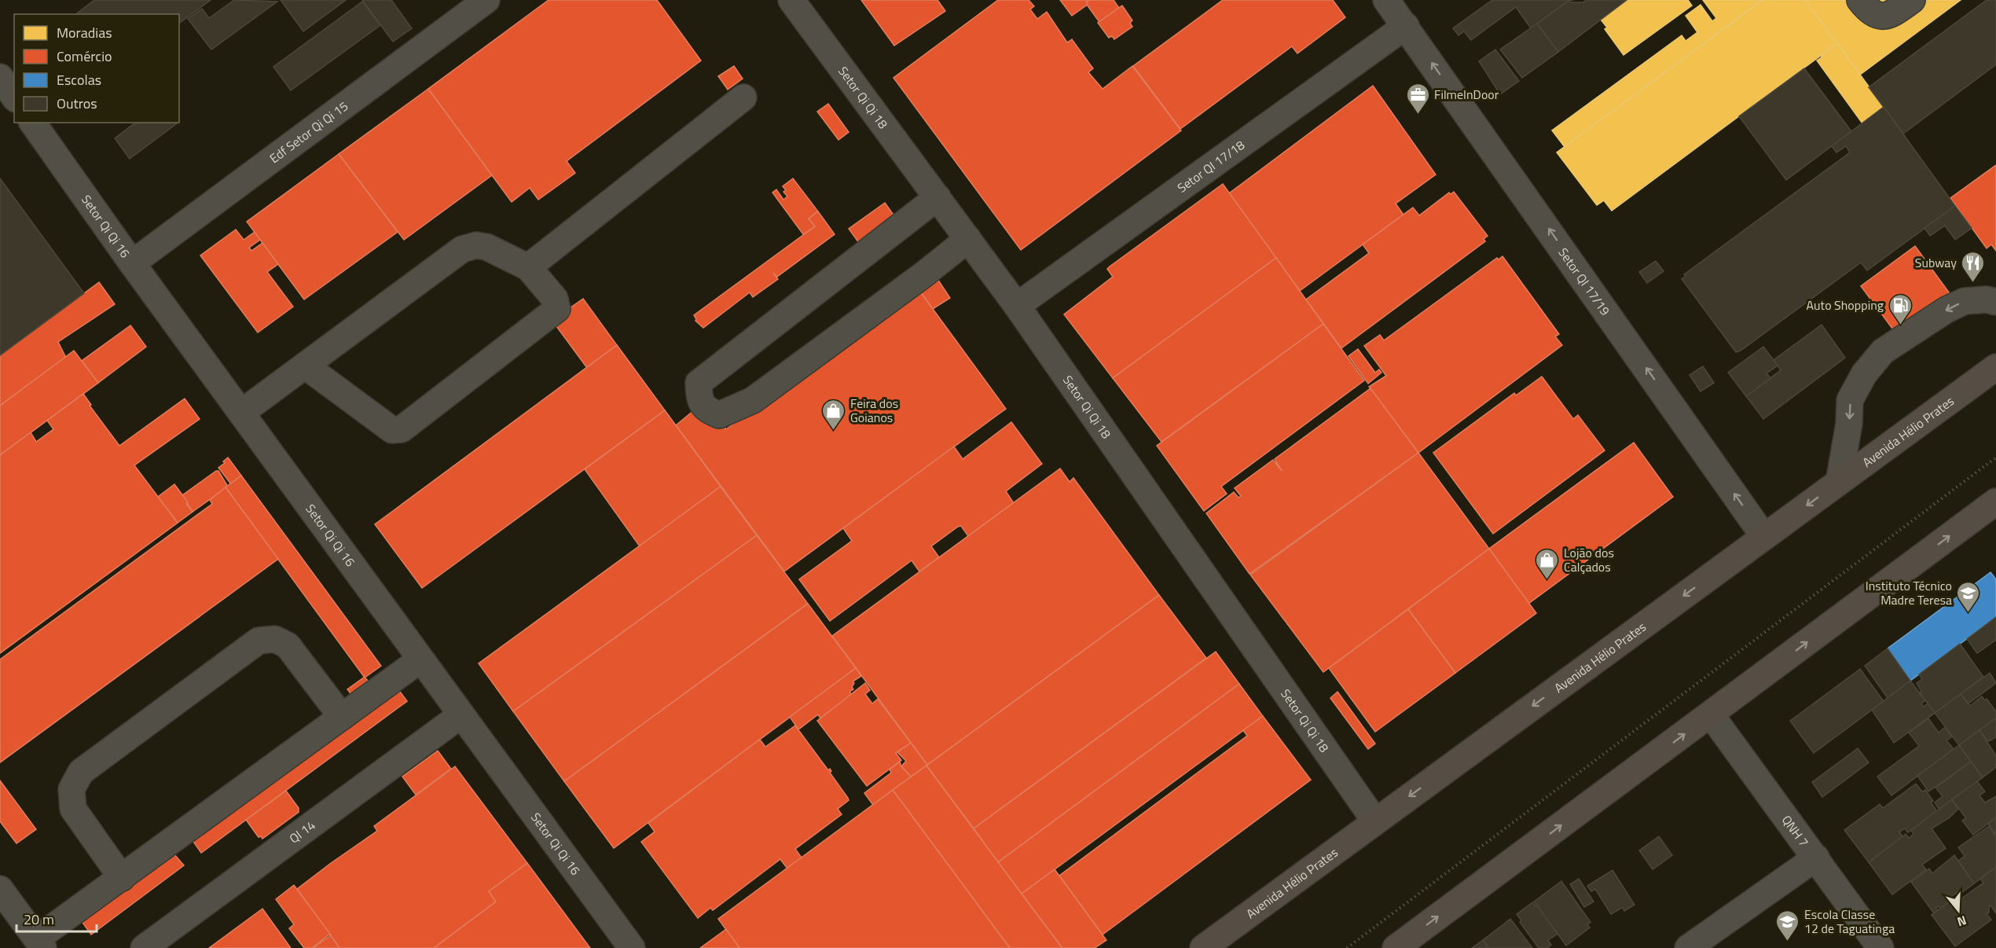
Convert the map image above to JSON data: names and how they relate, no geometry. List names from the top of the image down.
{
  "streets": {
    "main road": ["Avenida Hélio Prates"],
    "street": [
      "Setor Qi Qi 18",
      "Edf Setor Qi Qi 15",
      "Setor QI 17/18",
      "Setor Qi Qi 16",
      "Setor QI 17/19",
      "QNH 7",
      "QI 14"
    ]
  },
  "crossings": [
    ["Setor Qi Qi 18", "Setor QI 17/18"],
    ["Setor Qi Qi 18", "Avenida Hélio Prates"],
    ["Edf Setor Qi Qi 15", "Setor Qi Qi 16"],
    ["Setor QI 17/18", "Setor QI 17/19"],
    ["Setor Qi Qi 16", "QI 14"],
    ["Setor QI 17/19", "Avenida Hélio Prates"]
  ],
  "one_way": ["Setor QI 17/19"],
  "places": {
    "office": ["FilmeInDoor"],
    "restaurant": ["Subway"],
    "fuel station": ["Auto Shopping"],
    "shop": ["Feira dos Goianos", "Lojão dos Calçados"],
    "school or university": ["Instituto Técnico Madre Teresa", "Escola Classe 12 de Taguatinga"]
  },
  "legend": [
    "Moradias",
    "Comércio",
    "Escolas",
    "Outros"
  ],
  "scale_bar": "20 m",
  "north": "bottom"
}
